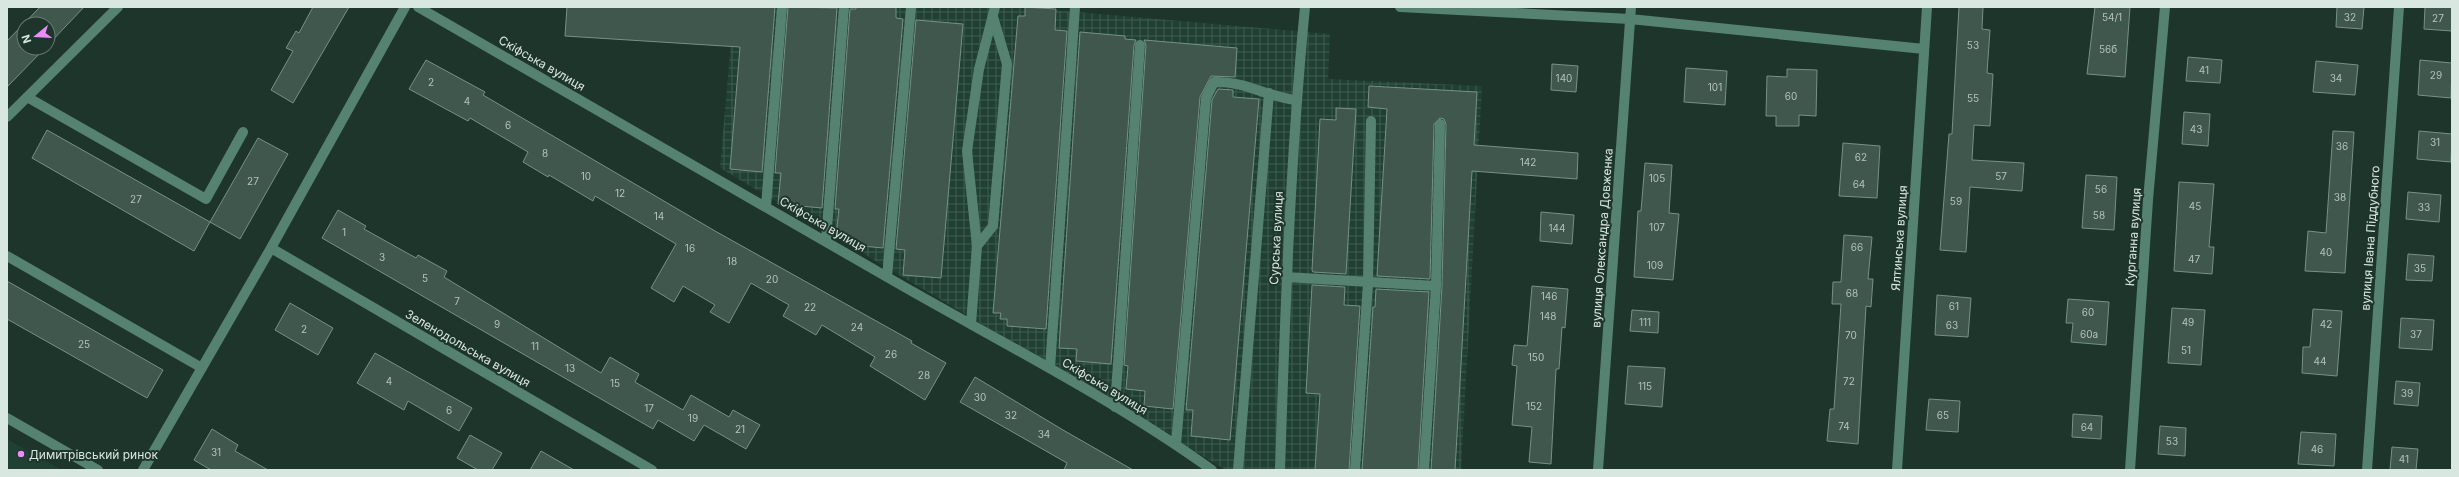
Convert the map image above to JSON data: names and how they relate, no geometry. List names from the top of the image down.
{
  "streets": {
    "street": [
      "Скіфська вулиця",
      "Курганна вулиця",
      "Сурська вулиця",
      "вулиця Олександра Довженка",
      "Ялтинська вулиця",
      "вулиця Івана Піддубного",
      "Зеленодольська вулиця"
    ]
  },
  "places": ["Димитрівський ринок"],
  "house_numbers": [
    "54/1",
    "32",
    "27",
    "53",
    "56б",
    "41",
    "29",
    "140",
    "34",
    "2",
    "101",
    "60",
    "55",
    "4",
    "6",
    "43",
    "31",
    "36",
    "8",
    "62",
    "142",
    "10",
    "57",
    "105",
    "27",
    "64",
    "56",
    "12",
    "38",
    "27",
    "59",
    "45",
    "33",
    "58",
    "14",
    "107",
    "144",
    "1",
    "66",
    "16",
    "40",
    "3",
    "47",
    "18",
    "109",
    "35",
    "5",
    "20",
    "68",
    "146",
    "7",
    "61",
    "22",
    "60",
    "148",
    "111",
    "49",
    "9",
    "42",
    "63",
    "24",
    "2",
    "60а",
    "37",
    "70",
    "25",
    "11",
    "51",
    "26",
    "150",
    "44",
    "13",
    "28",
    "4",
    "72",
    "15",
    "115",
    "39",
    "30",
    "152",
    "17",
    "6",
    "32",
    "65",
    "19",
    "74",
    "64",
    "21",
    "34",
    "53",
    "46",
    "31",
    "41"
  ],
  "north": "left"
}
